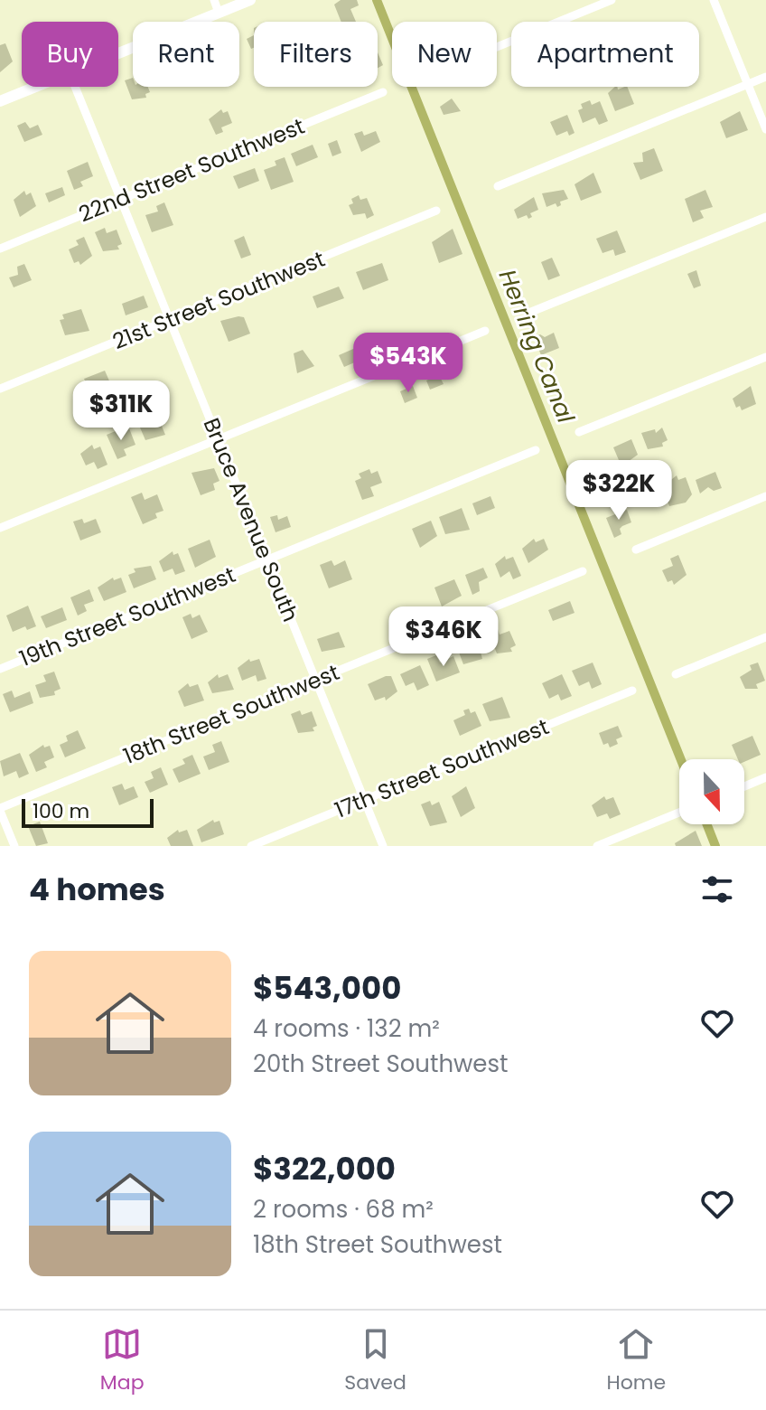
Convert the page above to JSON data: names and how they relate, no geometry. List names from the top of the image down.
{
  "streets": {
    "street": [
      "22nd Street Southwest",
      "21st Street Southwest",
      "Bruce Avenue South",
      "19th Street Southwest",
      "18th Street Southwest",
      "17th Street Southwest"
    ]
  },
  "crossings": [
    ["22nd Street Southwest", "Bruce Avenue South"],
    ["21st Street Southwest", "Bruce Avenue South"],
    ["Bruce Avenue South", "19th Street Southwest"],
    ["Bruce Avenue South", "18th Street Southwest"],
    ["Bruce Avenue South", "17th Street Southwest"]
  ],
  "water": ["Herring Canal"],
  "scale_bar": "100 m",
  "north": "bottom",
  "page": {
    "chip": [
      "Buy",
      "Rent",
      "Filters",
      "New",
      "Apartment"
    ],
    "price": [
      "$543K",
      "$311K",
      "$322K",
      "$346K"
    ],
    "scale": "100 m",
    "heading": "4 homes",
    "list": [
      {
        "name": "$543,000",
        "note": "4 rooms · 132 m² · 20th Street Southwest"
      },
      {
        "name": "$322,000",
        "note": "2 rooms · 68 m² · 18th Street Southwest"
      }
    ],
    "tabs": ["Map", "Saved", "Home"]
  }
}
